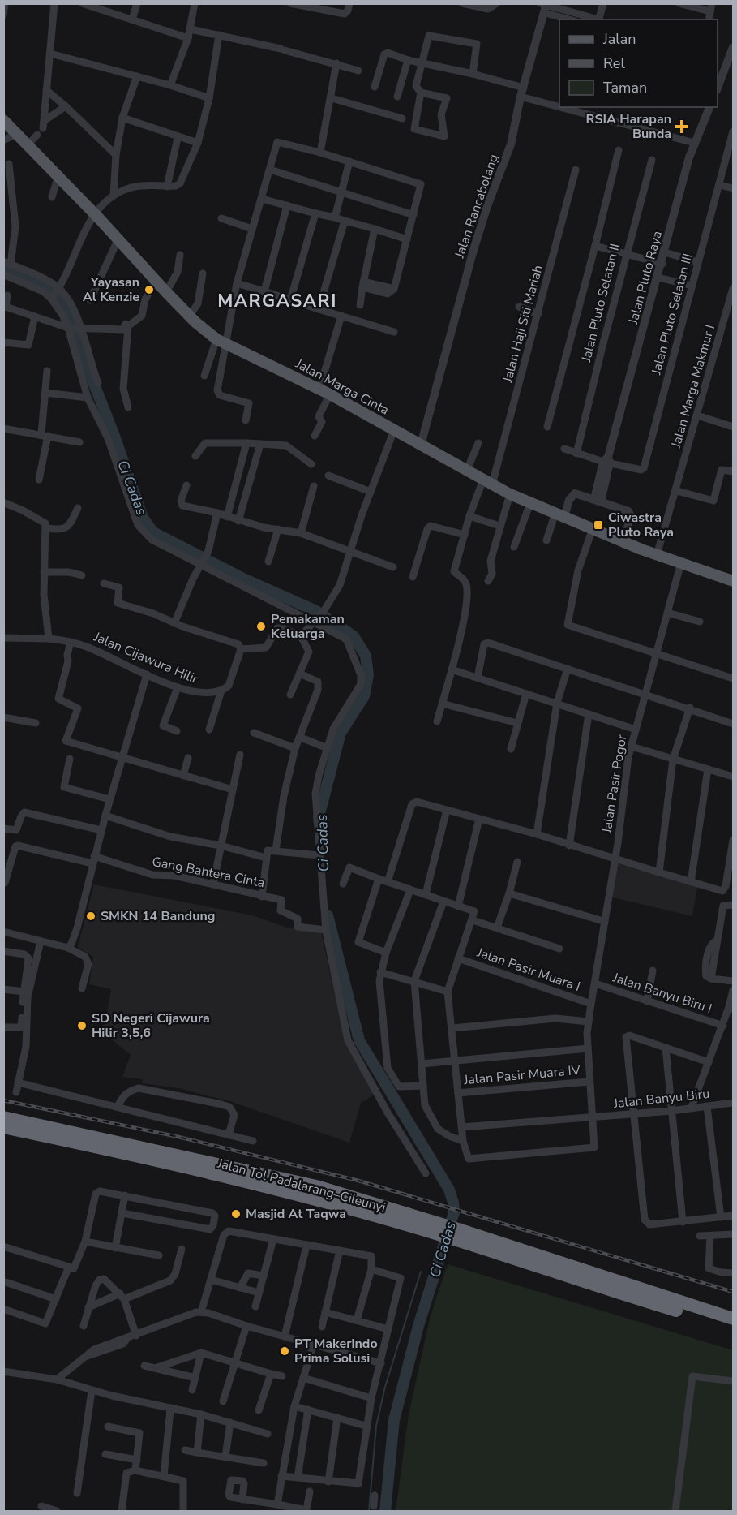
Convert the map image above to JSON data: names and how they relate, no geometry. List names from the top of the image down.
{
  "streets": {
    "highway": ["Jalan Tol Padalarang–Cileunyi"],
    "main road": ["Jalan Marga Cinta"],
    "street": [
      "Jalan Rancabolang",
      "Jalan Pluto Raya",
      "Jalan Pluto Selatan II",
      "Jalan Pluto Selatan III",
      "Jalan Haji Siti Mariah",
      "Jalan Marga Makmur I",
      "Jalan Cijawura Hilir",
      "Jalan Pasir Pogor",
      "Gang Bahtera Cinta",
      "Jalan Pasir Muara I",
      "Jalan Banyu Biru I",
      "Jalan Pasir Muara IV",
      "Jalan Banyu Biru"
    ]
  },
  "crossings": [
    ["Jalan Rancabolang", "Jalan Marga Cinta"],
    ["Jalan Pluto Raya", "Jalan Pluto Selatan III"],
    ["Jalan Haji Siti Mariah", "Jalan Marga Cinta"],
    ["Jalan Marga Makmur I", "Jalan Marga Cinta"],
    ["Jalan Marga Cinta", "Jalan Pasir Pogor"],
    ["Jalan Pasir Pogor", "Jalan Pasir Muara I"],
    ["Jalan Pasir Pogor", "Jalan Banyu Biru I"],
    ["Jalan Pasir Pogor", "Jalan Pasir Muara IV"],
    ["Jalan Pasir Pogor", "Jalan Banyu Biru"],
    ["Jalan Banyu Biru I", "Jalan Banyu Biru"]
  ],
  "districts": ["MARGASARI"],
  "water": ["Ci Cadas"],
  "places": {
    "health": ["RSIA Harapan Bunda"],
    "other": [
      "Yayasan Al Kenzie",
      "Pemakaman Keluarga",
      "SMKN 14 Bandung",
      "SD Negeri Cijawura Hilir 3,5,6",
      "Masjid At Taqwa",
      "PT Makerindo Prima Solusi"
    ],
    "transit": ["Ciwastra Pluto Raya"]
  },
  "legend": ["Jalan", "Rel", "Taman"]
}
